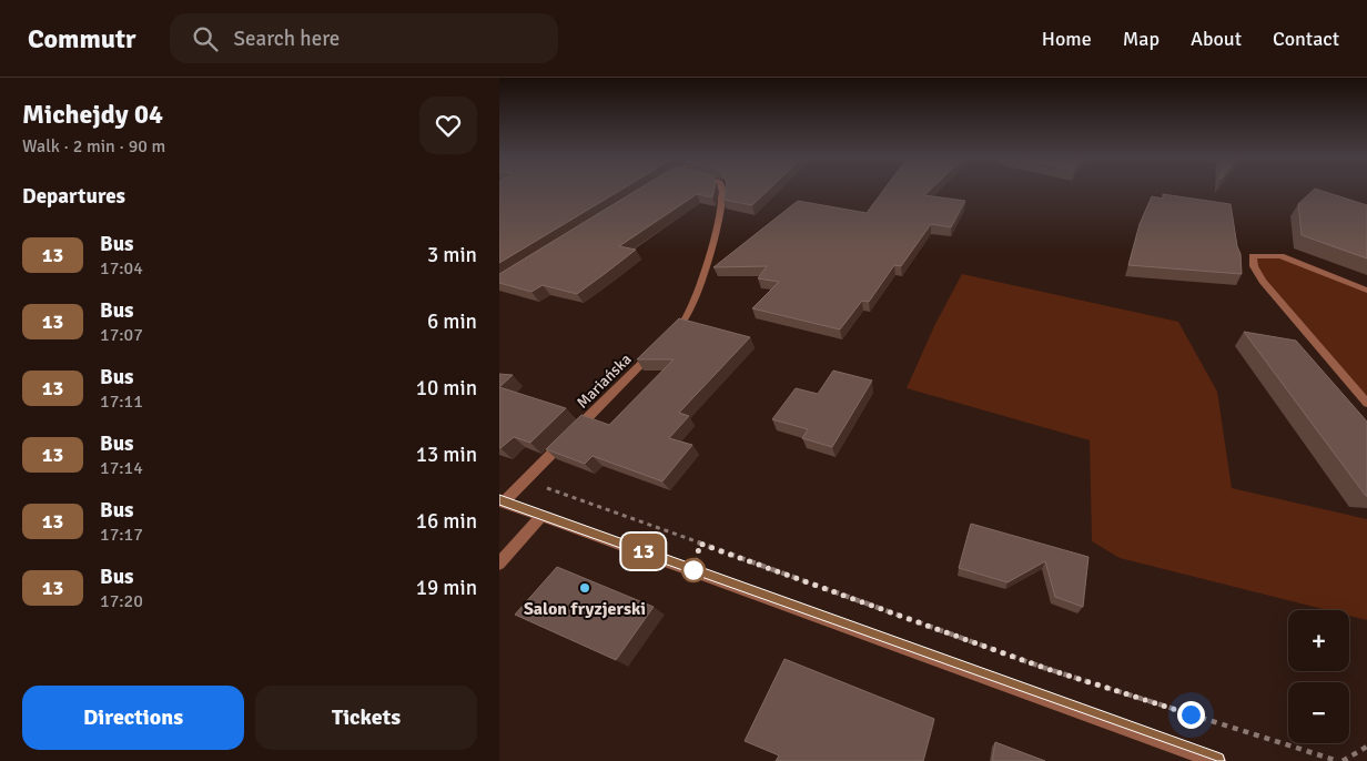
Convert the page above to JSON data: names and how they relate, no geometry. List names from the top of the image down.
{
  "streets": {
    "street": ["Mariańska"]
  },
  "places": ["Salon fryzjerski"],
  "lines": ["bus line 13"],
  "page": {
    "header": "Commutr",
    "search": "Search here",
    "nav": [
      "Home",
      "Map",
      "About",
      "Contact"
    ],
    "heading": [
      ["Michejdy 04", "Walk · 2 min · 90 m"],
      "Departures"
    ],
    "on_map": "13",
    "list": [
      {
        "mark": "13",
        "name": "Bus",
        "note": "17:04",
        "value": "3 min"
      },
      {
        "mark": "13",
        "name": "Bus",
        "note": "17:07",
        "value": "6 min"
      },
      {
        "mark": "13",
        "name": "Bus",
        "note": "17:11",
        "value": "10 min"
      },
      {
        "mark": "13",
        "name": "Bus",
        "note": "17:14",
        "value": "13 min"
      },
      {
        "mark": "13",
        "name": "Bus",
        "note": "17:17",
        "value": "16 min"
      },
      {
        "mark": "13",
        "name": "Bus",
        "note": "17:20",
        "value": "19 min"
      }
    ],
    "map_buttons": ["+", "−"],
    "buttons": ["Directions", "Tickets"]
  }
}
